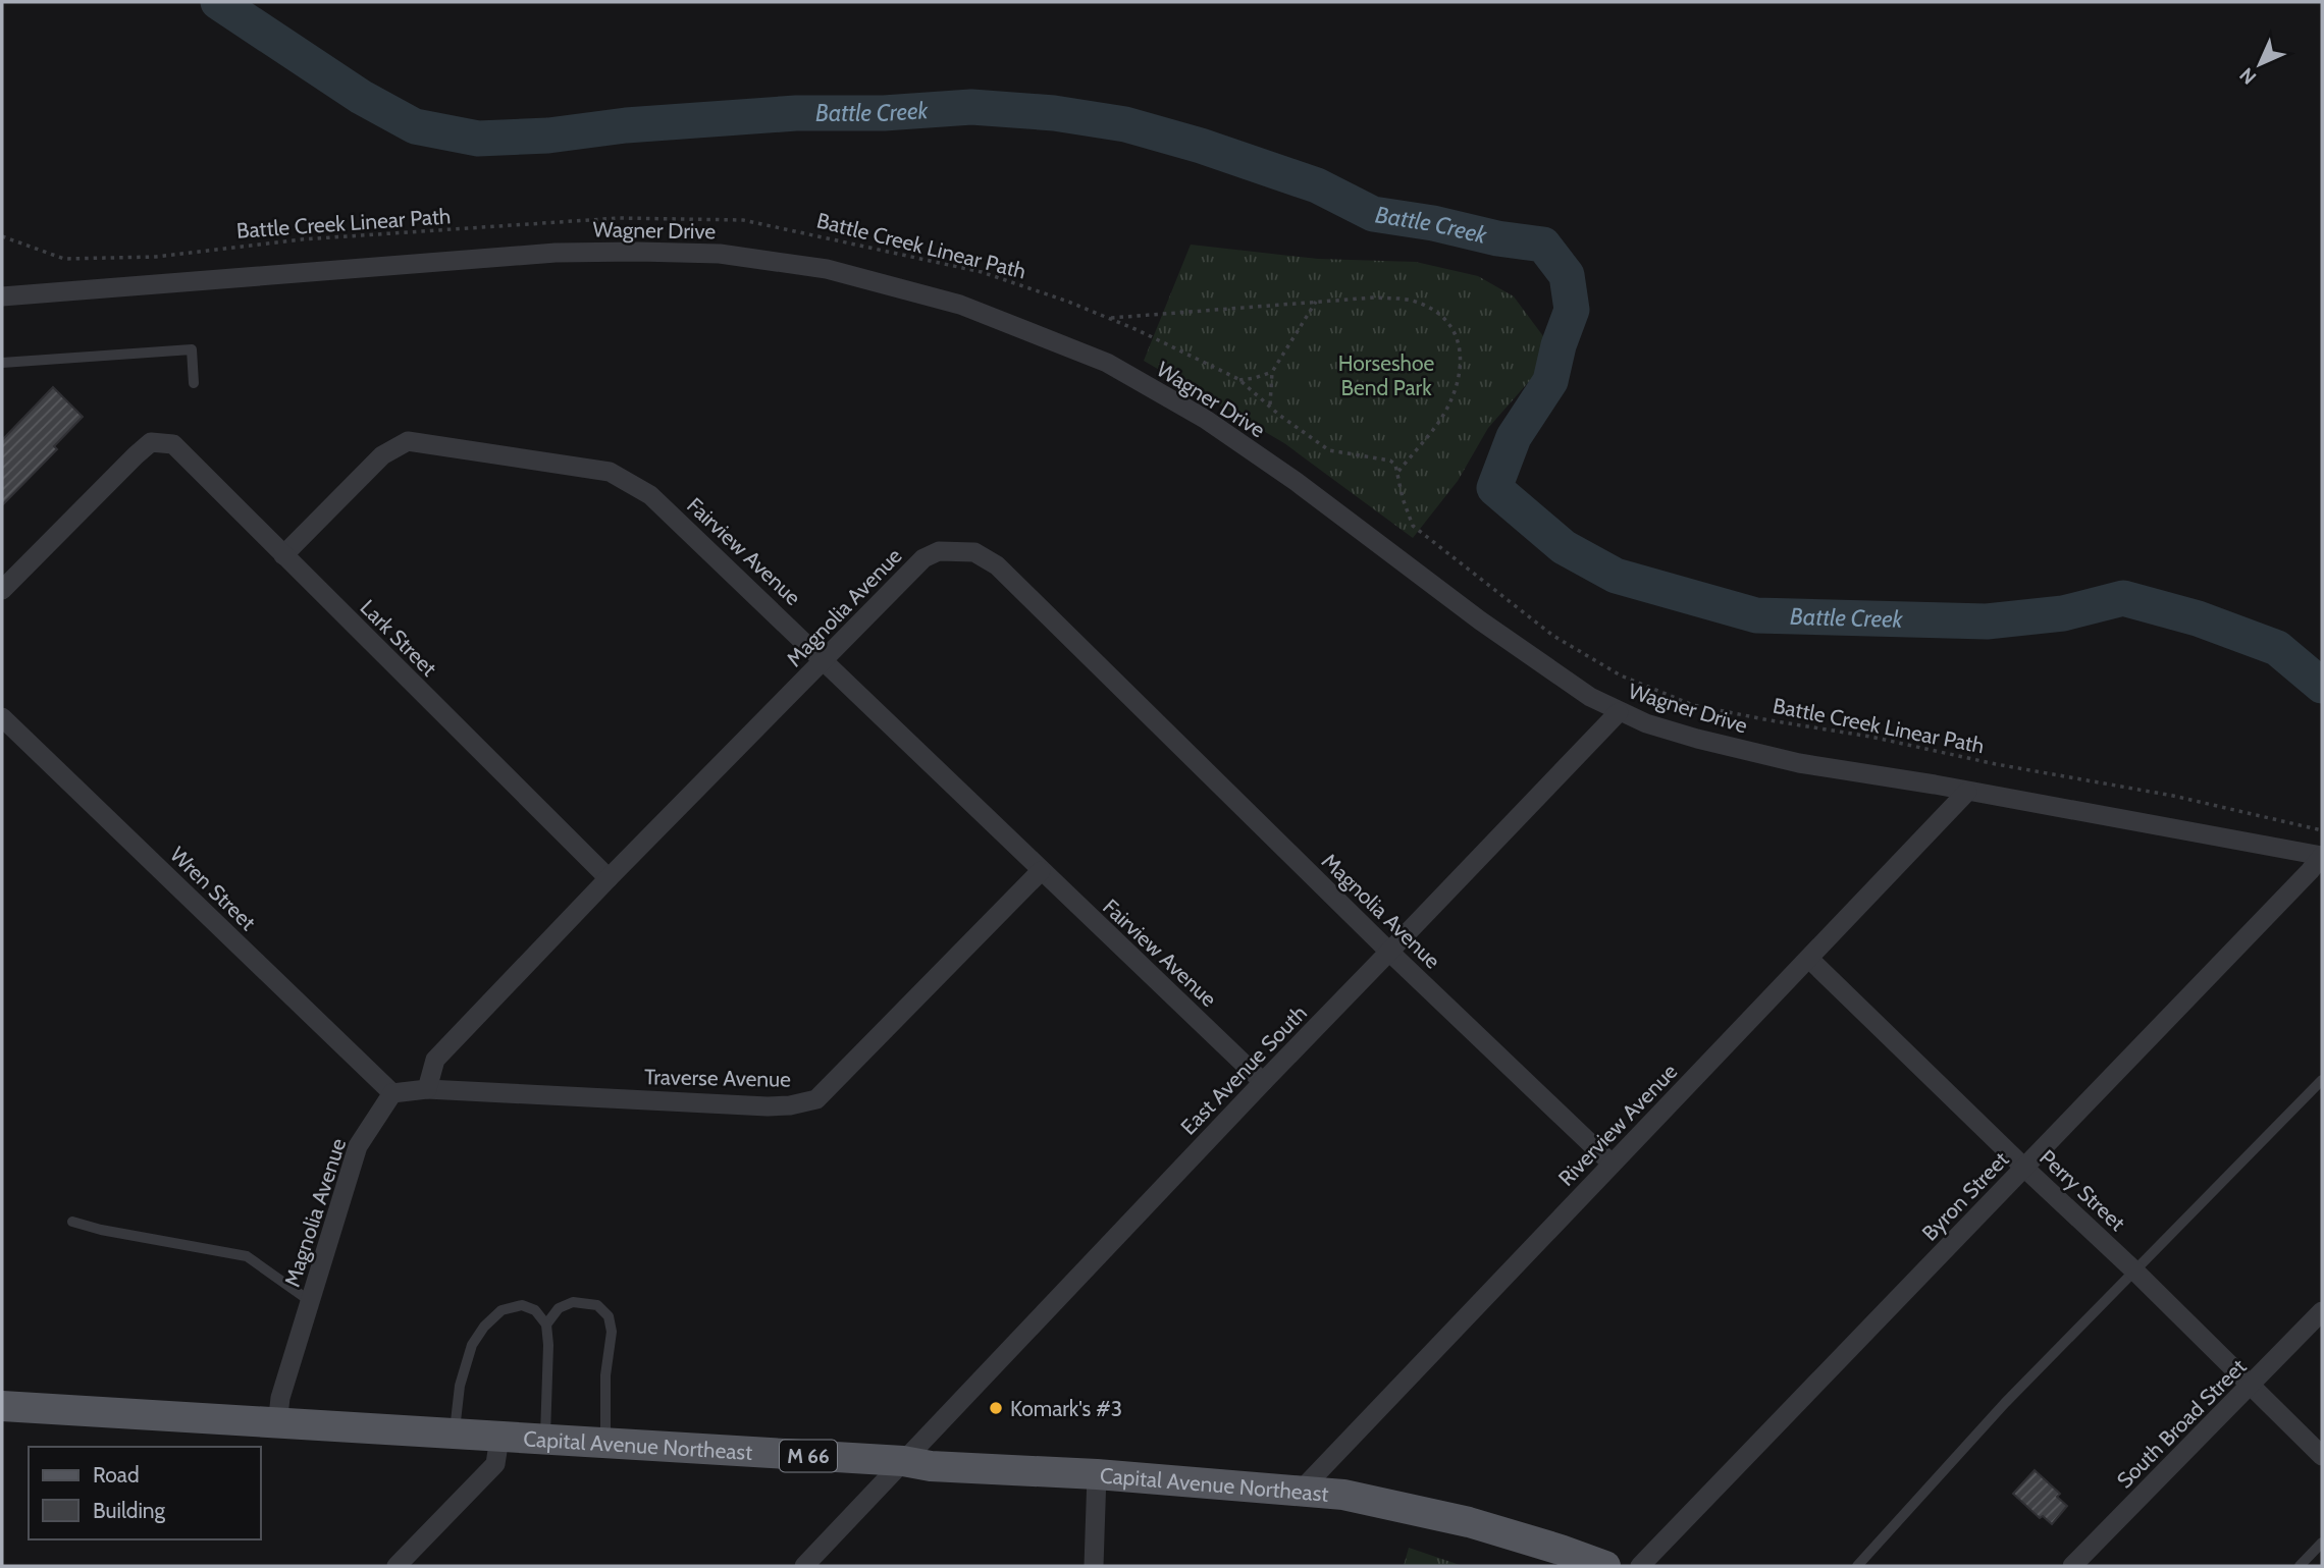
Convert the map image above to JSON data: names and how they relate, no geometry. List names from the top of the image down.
{
  "streets": {
    "main road": ["Capital Avenue Northeast", "M 66"],
    "street": [
      "Wagner Drive",
      "Fairview Avenue",
      "Magnolia Avenue",
      "Lark Street",
      "Wren Street",
      "East Avenue South",
      "Traverse Avenue",
      "Riverview Avenue",
      "Perry Street",
      "Byron Street",
      "South Broad Street"
    ],
    "path": ["Battle Creek Linear Path"]
  },
  "crossings": [
    ["Wagner Drive", "East Avenue South"],
    ["Wagner Drive", "Riverview Avenue"],
    ["Wagner Drive", "Byron Street"],
    ["Fairview Avenue", "Magnolia Avenue"],
    ["Fairview Avenue", "Lark Street"],
    ["Fairview Avenue", "East Avenue South"],
    ["Fairview Avenue", "Traverse Avenue"],
    ["Magnolia Avenue", "Lark Street"],
    ["Magnolia Avenue", "Wren Street"],
    ["Magnolia Avenue", "East Avenue South"],
    ["Magnolia Avenue", "Traverse Avenue"],
    ["Magnolia Avenue", "Riverview Avenue"],
    ["Magnolia Avenue", "Capital Avenue Northeast"],
    ["East Avenue South", "Capital Avenue Northeast"],
    ["Riverview Avenue", "Perry Street"],
    ["Riverview Avenue", "Capital Avenue Northeast"],
    ["Perry Street", "Byron Street"],
    ["Perry Street", "South Broad Street"]
  ],
  "water": ["Battle Creek"],
  "parks": ["Horseshoe Bend Park"],
  "places": ["Komark's #3"],
  "legend": ["Road", "Building"],
  "north": "bottom left"
}
